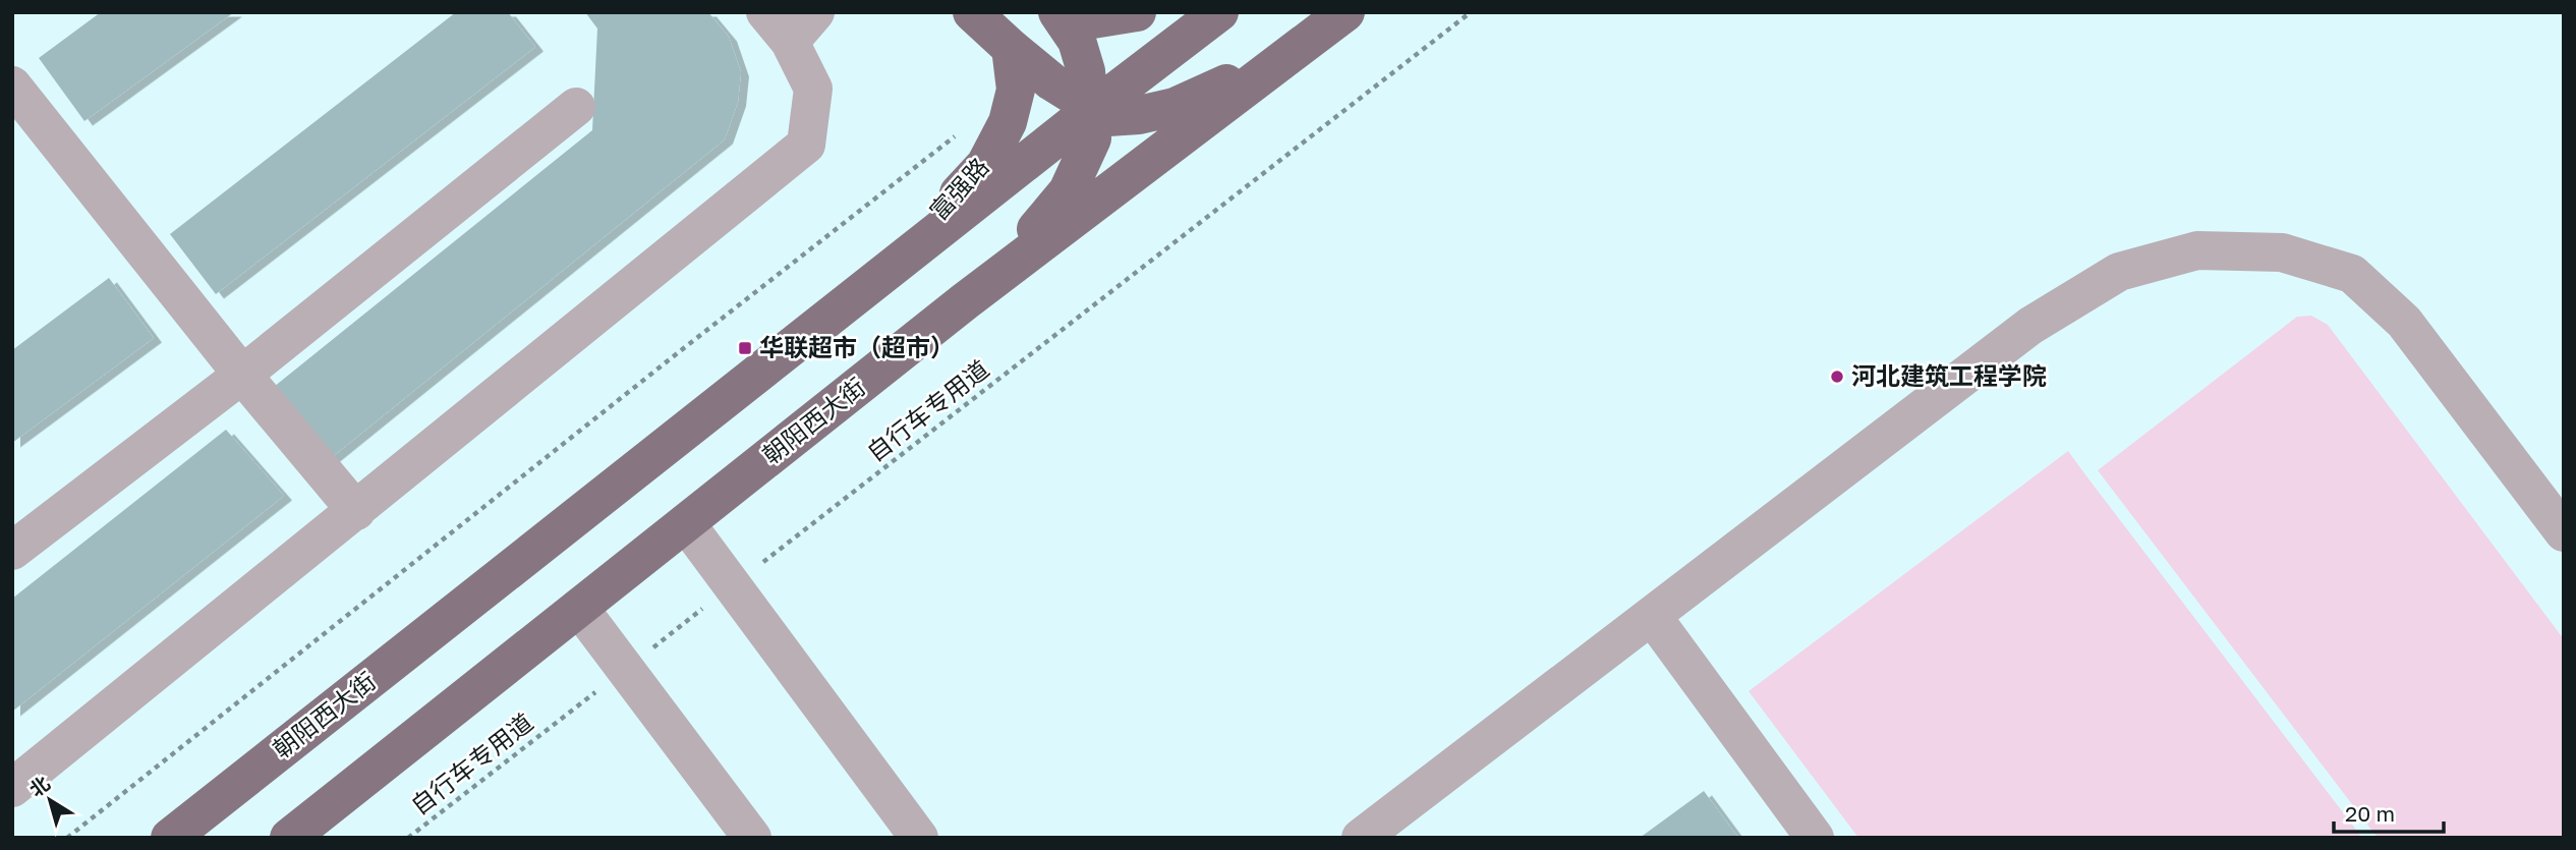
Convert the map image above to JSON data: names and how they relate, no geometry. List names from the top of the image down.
{
  "streets": {
    "main road": ["富强路", "朝阳西大街"],
    "path": ["自行车专用道"]
  },
  "crossings": [
    ["富强路", "朝阳西大街"]
  ],
  "places": {
    "transit": ["华联超市（超市）"],
    "other": ["河北建筑工程学院"]
  },
  "scale_bar": "20 m",
  "north": "top left"
}
